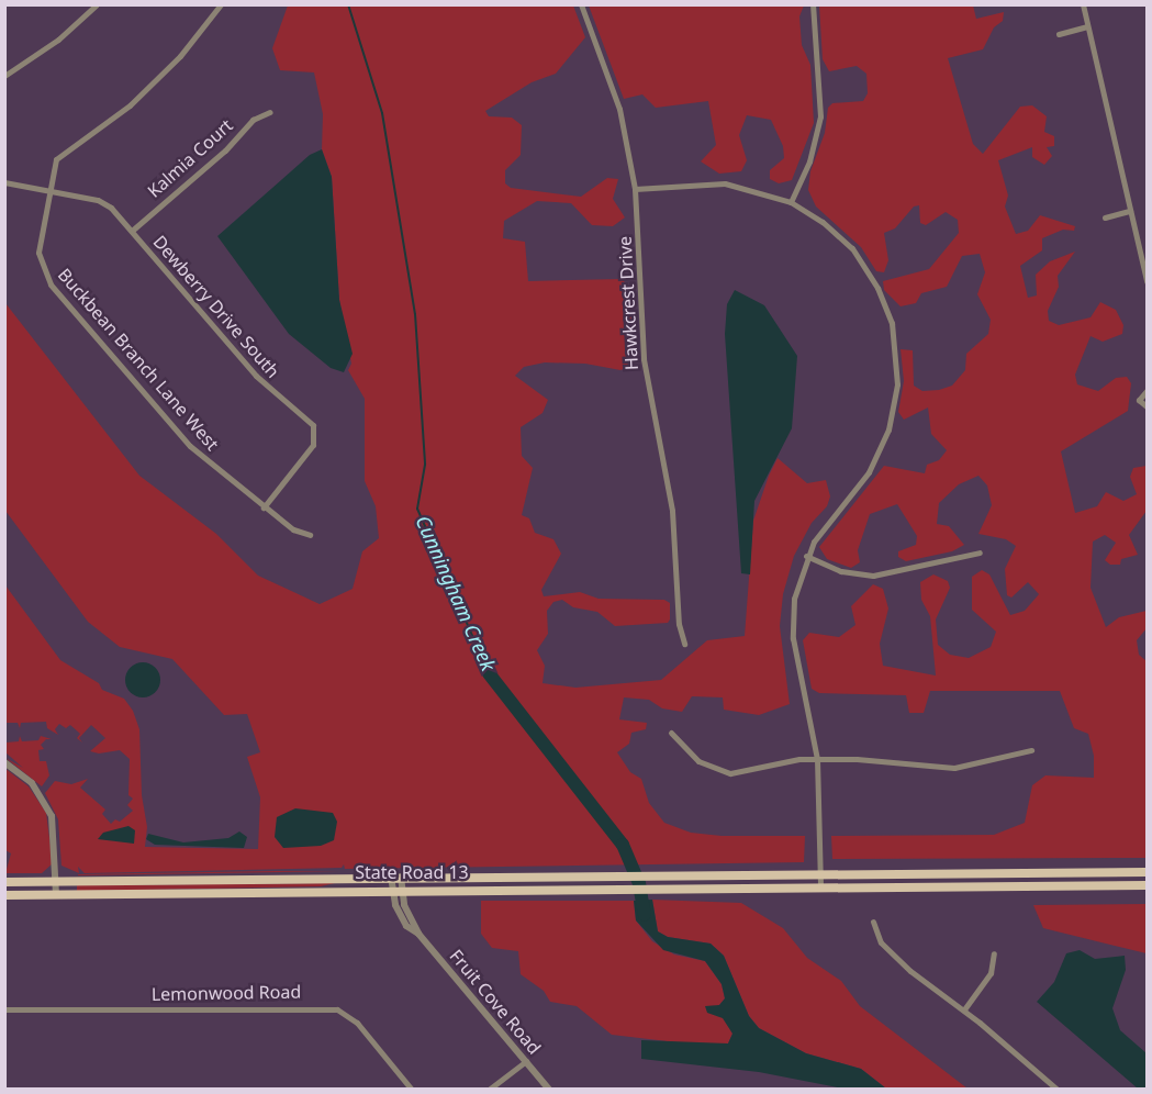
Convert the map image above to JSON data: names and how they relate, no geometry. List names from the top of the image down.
{
  "streets": {
    "main road": ["State Road 13"],
    "street": [
      "Kalmia Court",
      "Hawkcrest Drive",
      "Dewberry Drive South",
      "Buckbean Branch Lane West",
      "Lemonwood Road",
      "Fruit Cove Road"
    ]
  },
  "crossings": [
    ["Kalmia Court", "Dewberry Drive South"],
    ["Dewberry Drive South", "Buckbean Branch Lane West"],
    ["State Road 13", "Fruit Cove Road"]
  ],
  "water": ["Cunningham Creek"]
}
